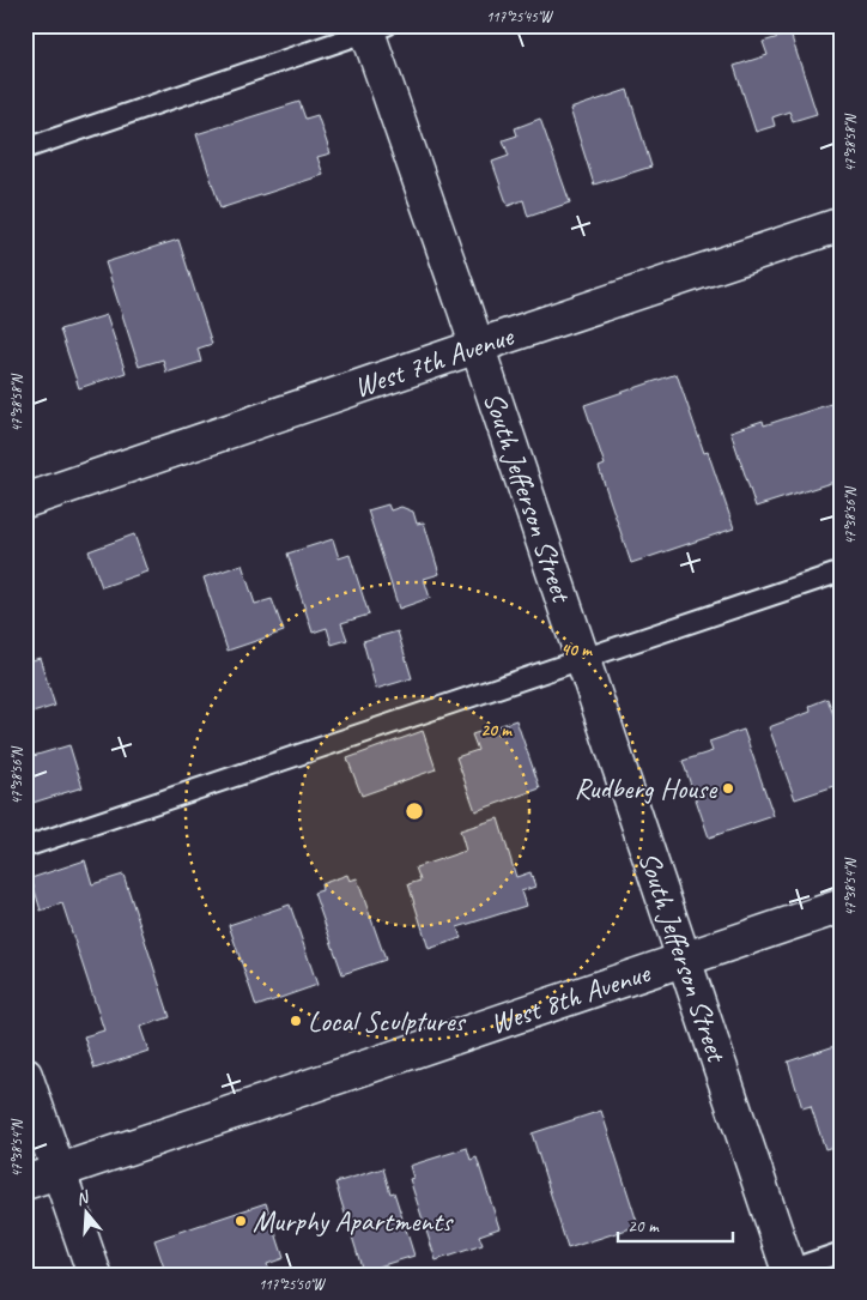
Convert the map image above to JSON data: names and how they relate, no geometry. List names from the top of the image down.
{
  "streets": {
    "street": ["West 7th Avenue", "South Jefferson Street", "West 8th Avenue"]
  },
  "crossings": [
    ["West 7th Avenue", "South Jefferson Street"],
    ["South Jefferson Street", "West 8th Avenue"]
  ],
  "places": ["Rudberg House", "Local Sculptures", "Murphy Apartments"],
  "scale_bar": "20 m",
  "north": "top",
  "coordinates": [
    "117°25'45\"W",
    "47°38'58\"N",
    "47°38'56\"N",
    "47°38'54\"N",
    "117°25'50\"W"
  ],
  "rings": ["40 m", "20 m"]
}
